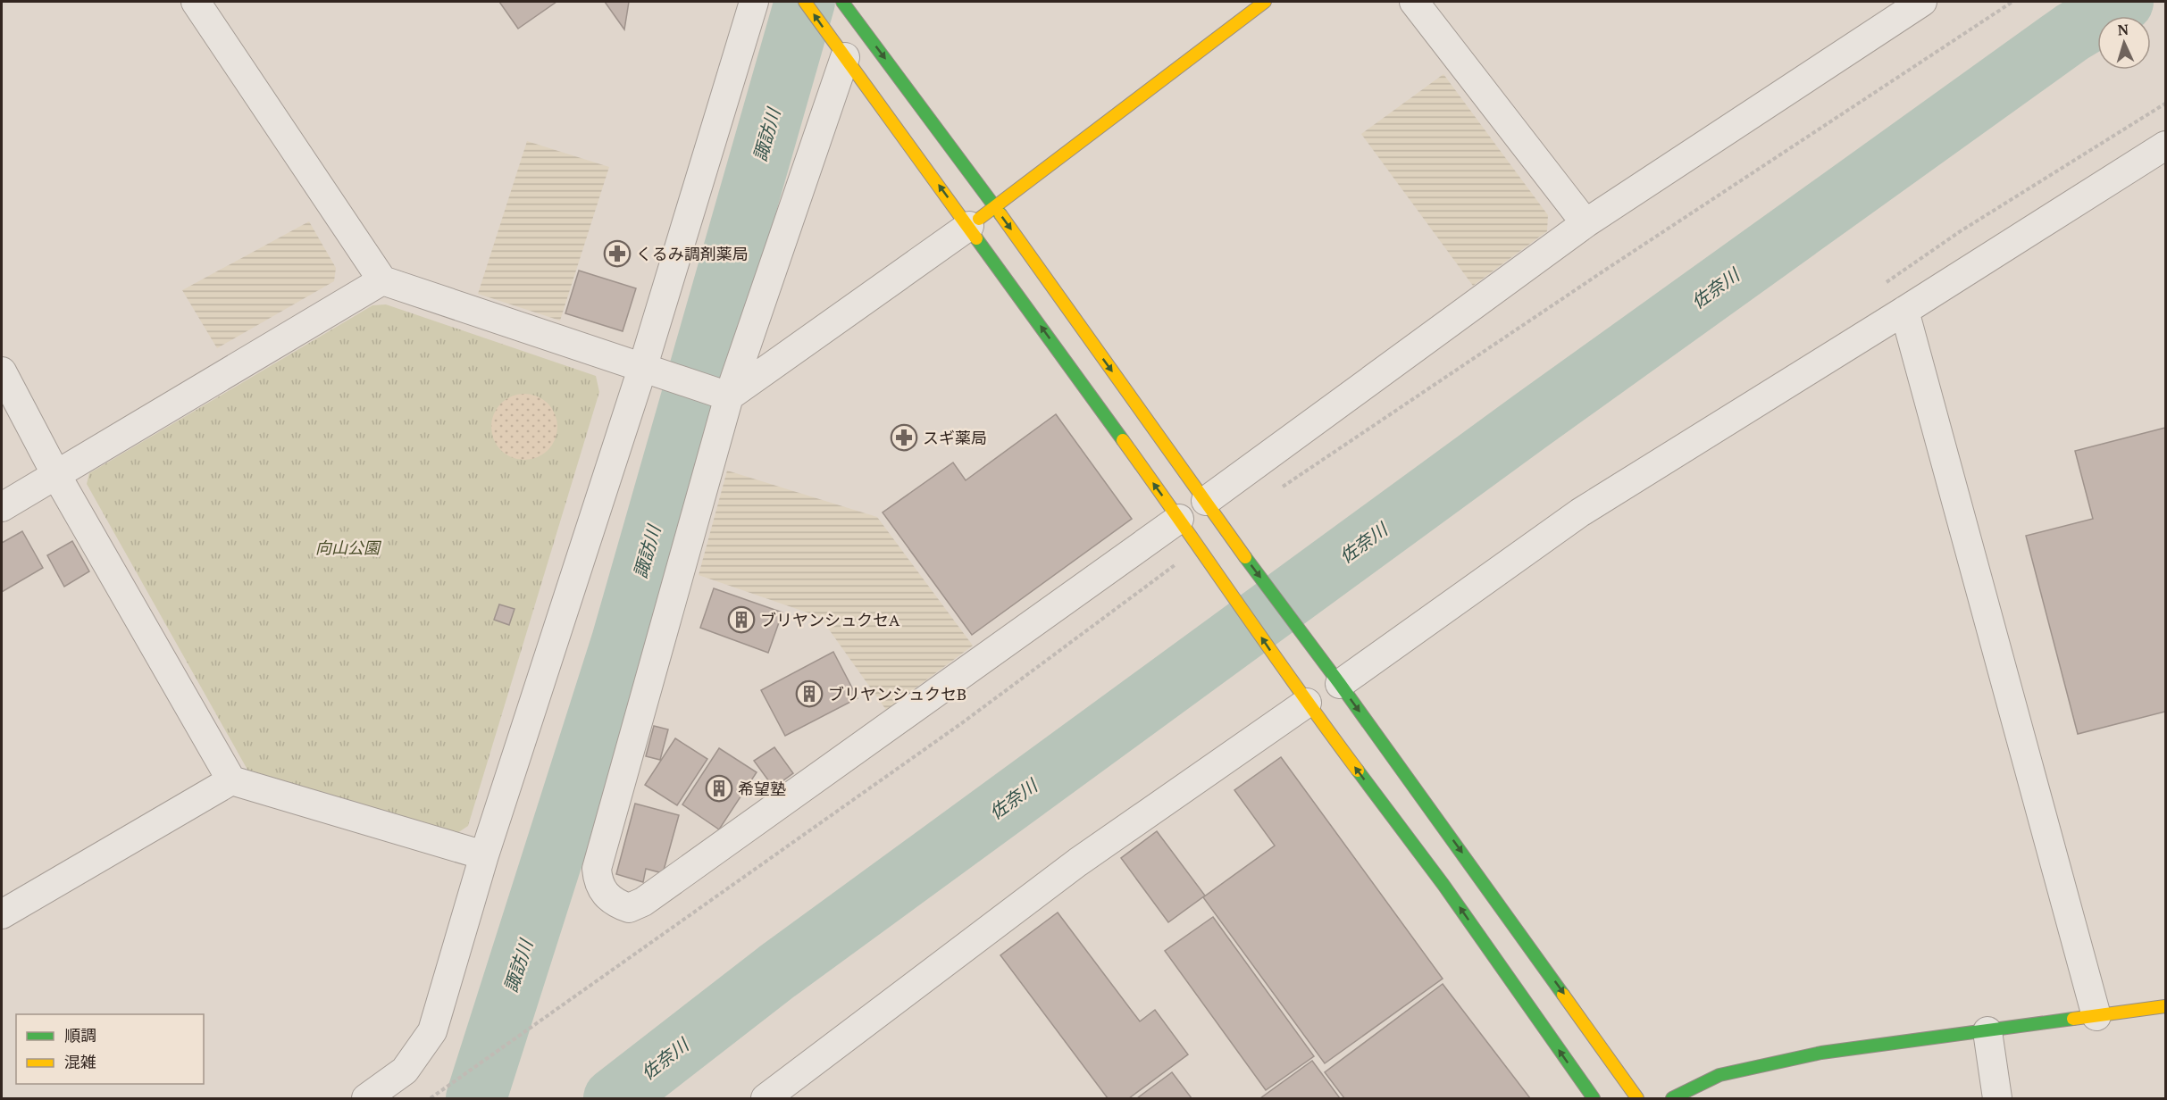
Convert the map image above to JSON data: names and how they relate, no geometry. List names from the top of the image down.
{
  "water": ["諏訪川", "佐奈川"],
  "parks": ["向山公園"],
  "places": {
    "pharmacy": ["くるみ調剤薬局", "スギ薬局"],
    "building": ["ブリヤンシュクセA", "ブリヤンシュクセB", "希望塾"]
  },
  "legend": ["順調", "混雑"],
  "north": "top"
}
